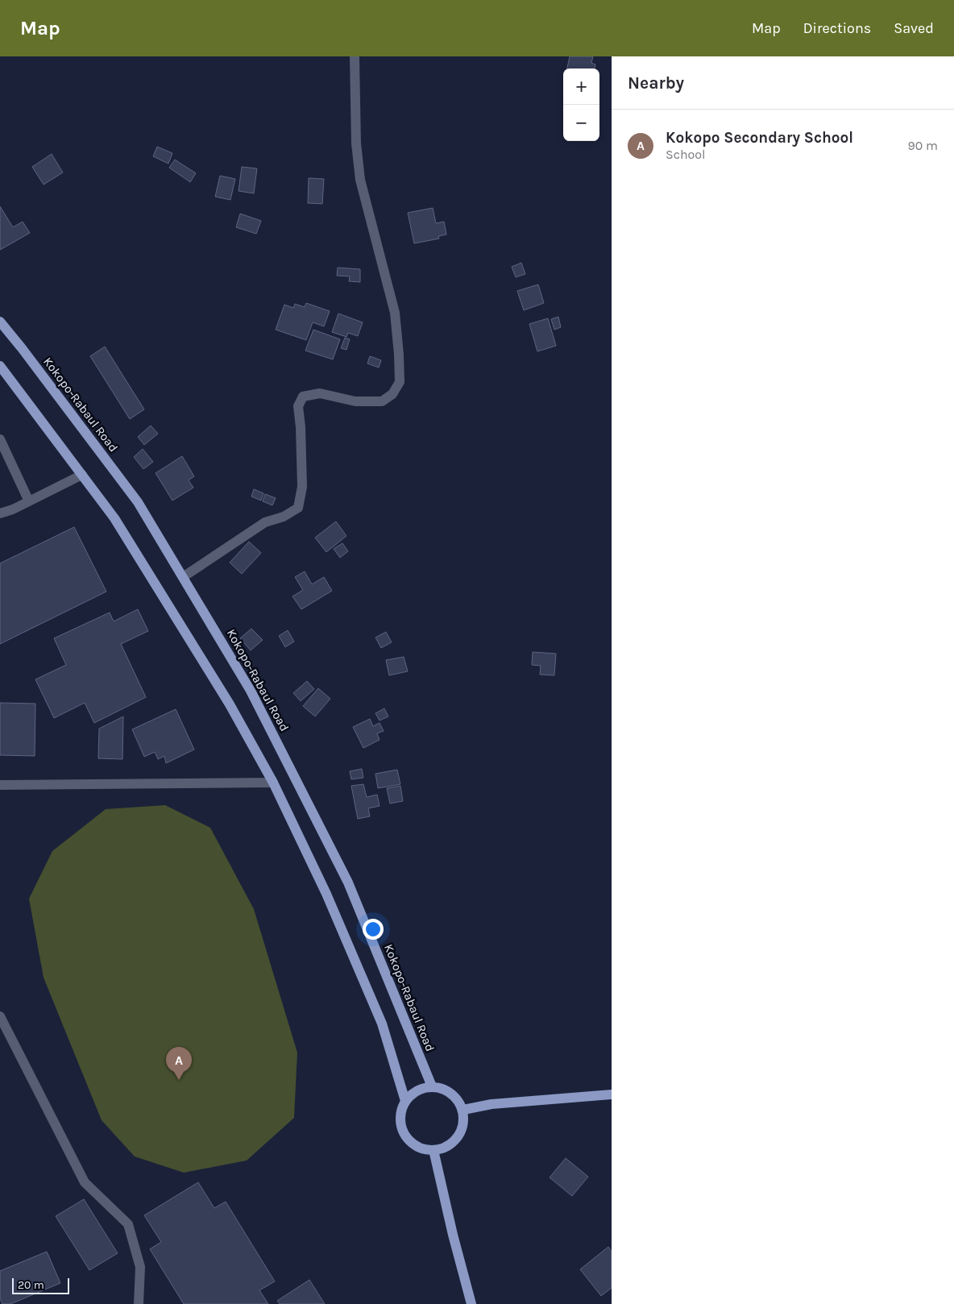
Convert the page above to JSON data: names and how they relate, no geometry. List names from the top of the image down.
{
  "streets": {
    "main road": ["Kokopo-Rabaul Road"]
  },
  "scale_bar": "20 m",
  "page": {
    "header": "Map",
    "nav": ["Map", "Directions", "Saved"],
    "heading": "Nearby",
    "map_buttons": ["+", "−"],
    "list": [
      {
        "mark": "A",
        "name": "Kokopo Secondary School",
        "note": "School",
        "value": "90 m"
      }
    ],
    "pins": "A",
    "scale": "20 m"
  }
}
